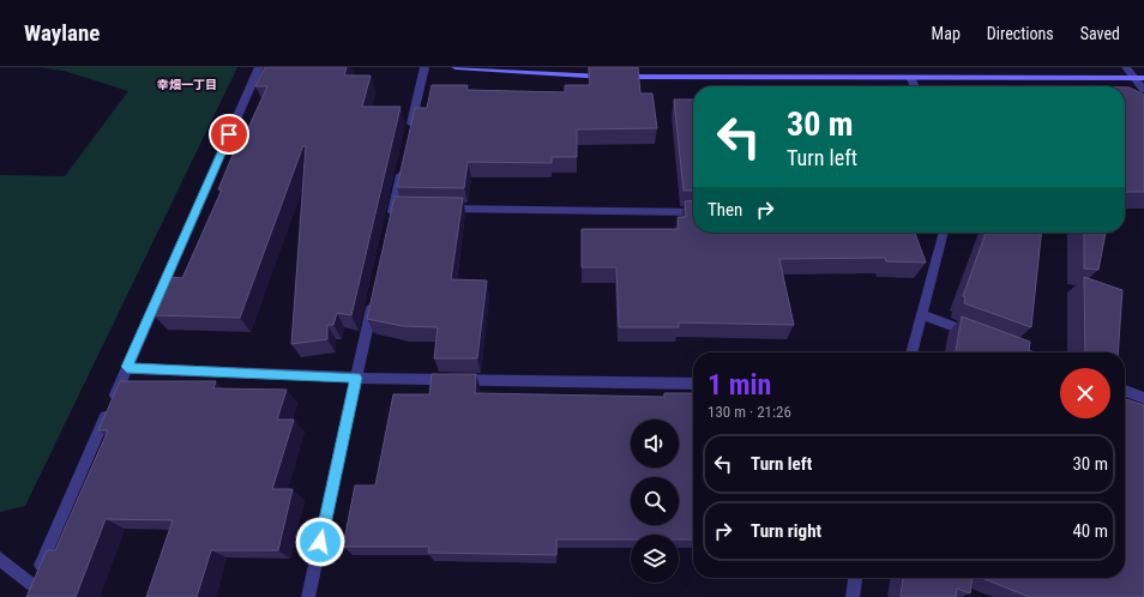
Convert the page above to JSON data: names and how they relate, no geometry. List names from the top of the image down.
{
  "districts": ["幸畑一丁目"],
  "page": {
    "header": "Waylane",
    "nav": ["Map", "Directions", "Saved"],
    "turn": ["30 m", "Turn left"],
    "then": "Then",
    "heading": ["1 min", "130 m · 21:26"],
    "list": [
      {
        "name": "Turn left",
        "value": "30 m"
      },
      {
        "name": "Turn right",
        "value": "40 m"
      }
    ]
  }
}
